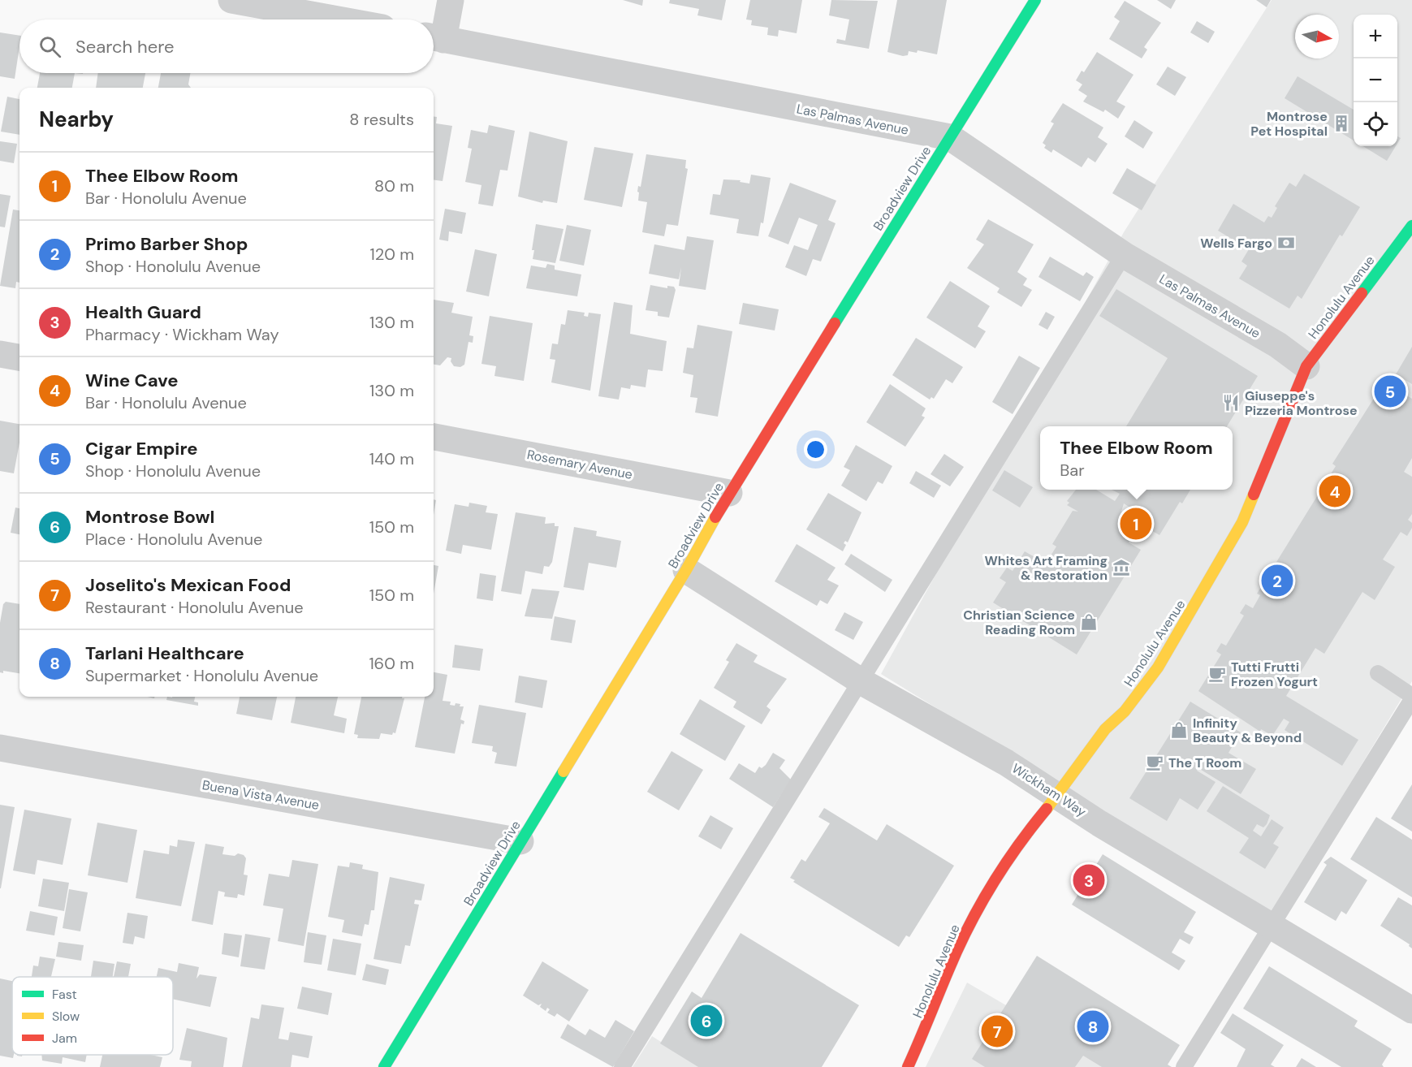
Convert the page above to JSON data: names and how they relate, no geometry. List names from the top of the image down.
{
  "streets": {
    "street": [
      "Las Palmas Avenue",
      "Broadview Drive",
      "Honolulu Avenue",
      "Rosemary Avenue",
      "Wickham Way",
      "Buena Vista Avenue"
    ]
  },
  "crossings": [
    ["Las Palmas Avenue", "Broadview Drive"],
    ["Las Palmas Avenue", "Honolulu Avenue"],
    ["Broadview Drive", "Rosemary Avenue"],
    ["Broadview Drive", "Wickham Way"],
    ["Broadview Drive", "Buena Vista Avenue"],
    ["Honolulu Avenue", "Wickham Way"]
  ],
  "places": {
    "building": ["Montrose Pet Hospital"],
    "bank": ["Wells Fargo"],
    "restaurant": ["Giuseppe's Pizzeria Montrose"],
    "museum": ["Whites Art Framing & Restoration"],
    "shop": ["Christian Science Reading Room", "Infinity Beauty & Beyond"],
    "cafe": ["Tutti Frutti Frozen Yogurt", "The T Room"]
  },
  "legend": ["Fast", "Slow", "Jam"],
  "north": "right",
  "page": {
    "map_buttons": ["+", "−"],
    "search": "Search here",
    "heading": ["Nearby", "8 results"],
    "list": [
      {
        "mark": "1",
        "name": "Thee Elbow Room",
        "note": "Bar · Honolulu Avenue",
        "value": "80 m"
      },
      {
        "mark": "2",
        "name": "Primo Barber Shop",
        "note": "Shop · Honolulu Avenue",
        "value": "120 m"
      },
      {
        "mark": "3",
        "name": "Health Guard",
        "note": "Pharmacy · Wickham Way",
        "value": "130 m"
      },
      {
        "mark": "4",
        "name": "Wine Cave",
        "note": "Bar · Honolulu Avenue",
        "value": "130 m"
      },
      {
        "mark": "5",
        "name": "Cigar Empire",
        "note": "Shop · Honolulu Avenue",
        "value": "140 m"
      },
      {
        "mark": "6",
        "name": "Montrose Bowl",
        "note": "Place · Honolulu Avenue",
        "value": "150 m"
      },
      {
        "mark": "7",
        "name": "Joselito's Mexican Food",
        "note": "Restaurant · Honolulu Avenue",
        "value": "150 m"
      },
      {
        "mark": "8",
        "name": "Tarlani Healthcare",
        "note": "Supermarket · Honolulu Avenue",
        "value": "160 m"
      }
    ],
    "pins": [
      "5",
      "4",
      "1",
      "2",
      "3",
      "6",
      "8",
      "7"
    ],
    "popup": ["Thee Elbow Room", "Bar"]
  }
}
